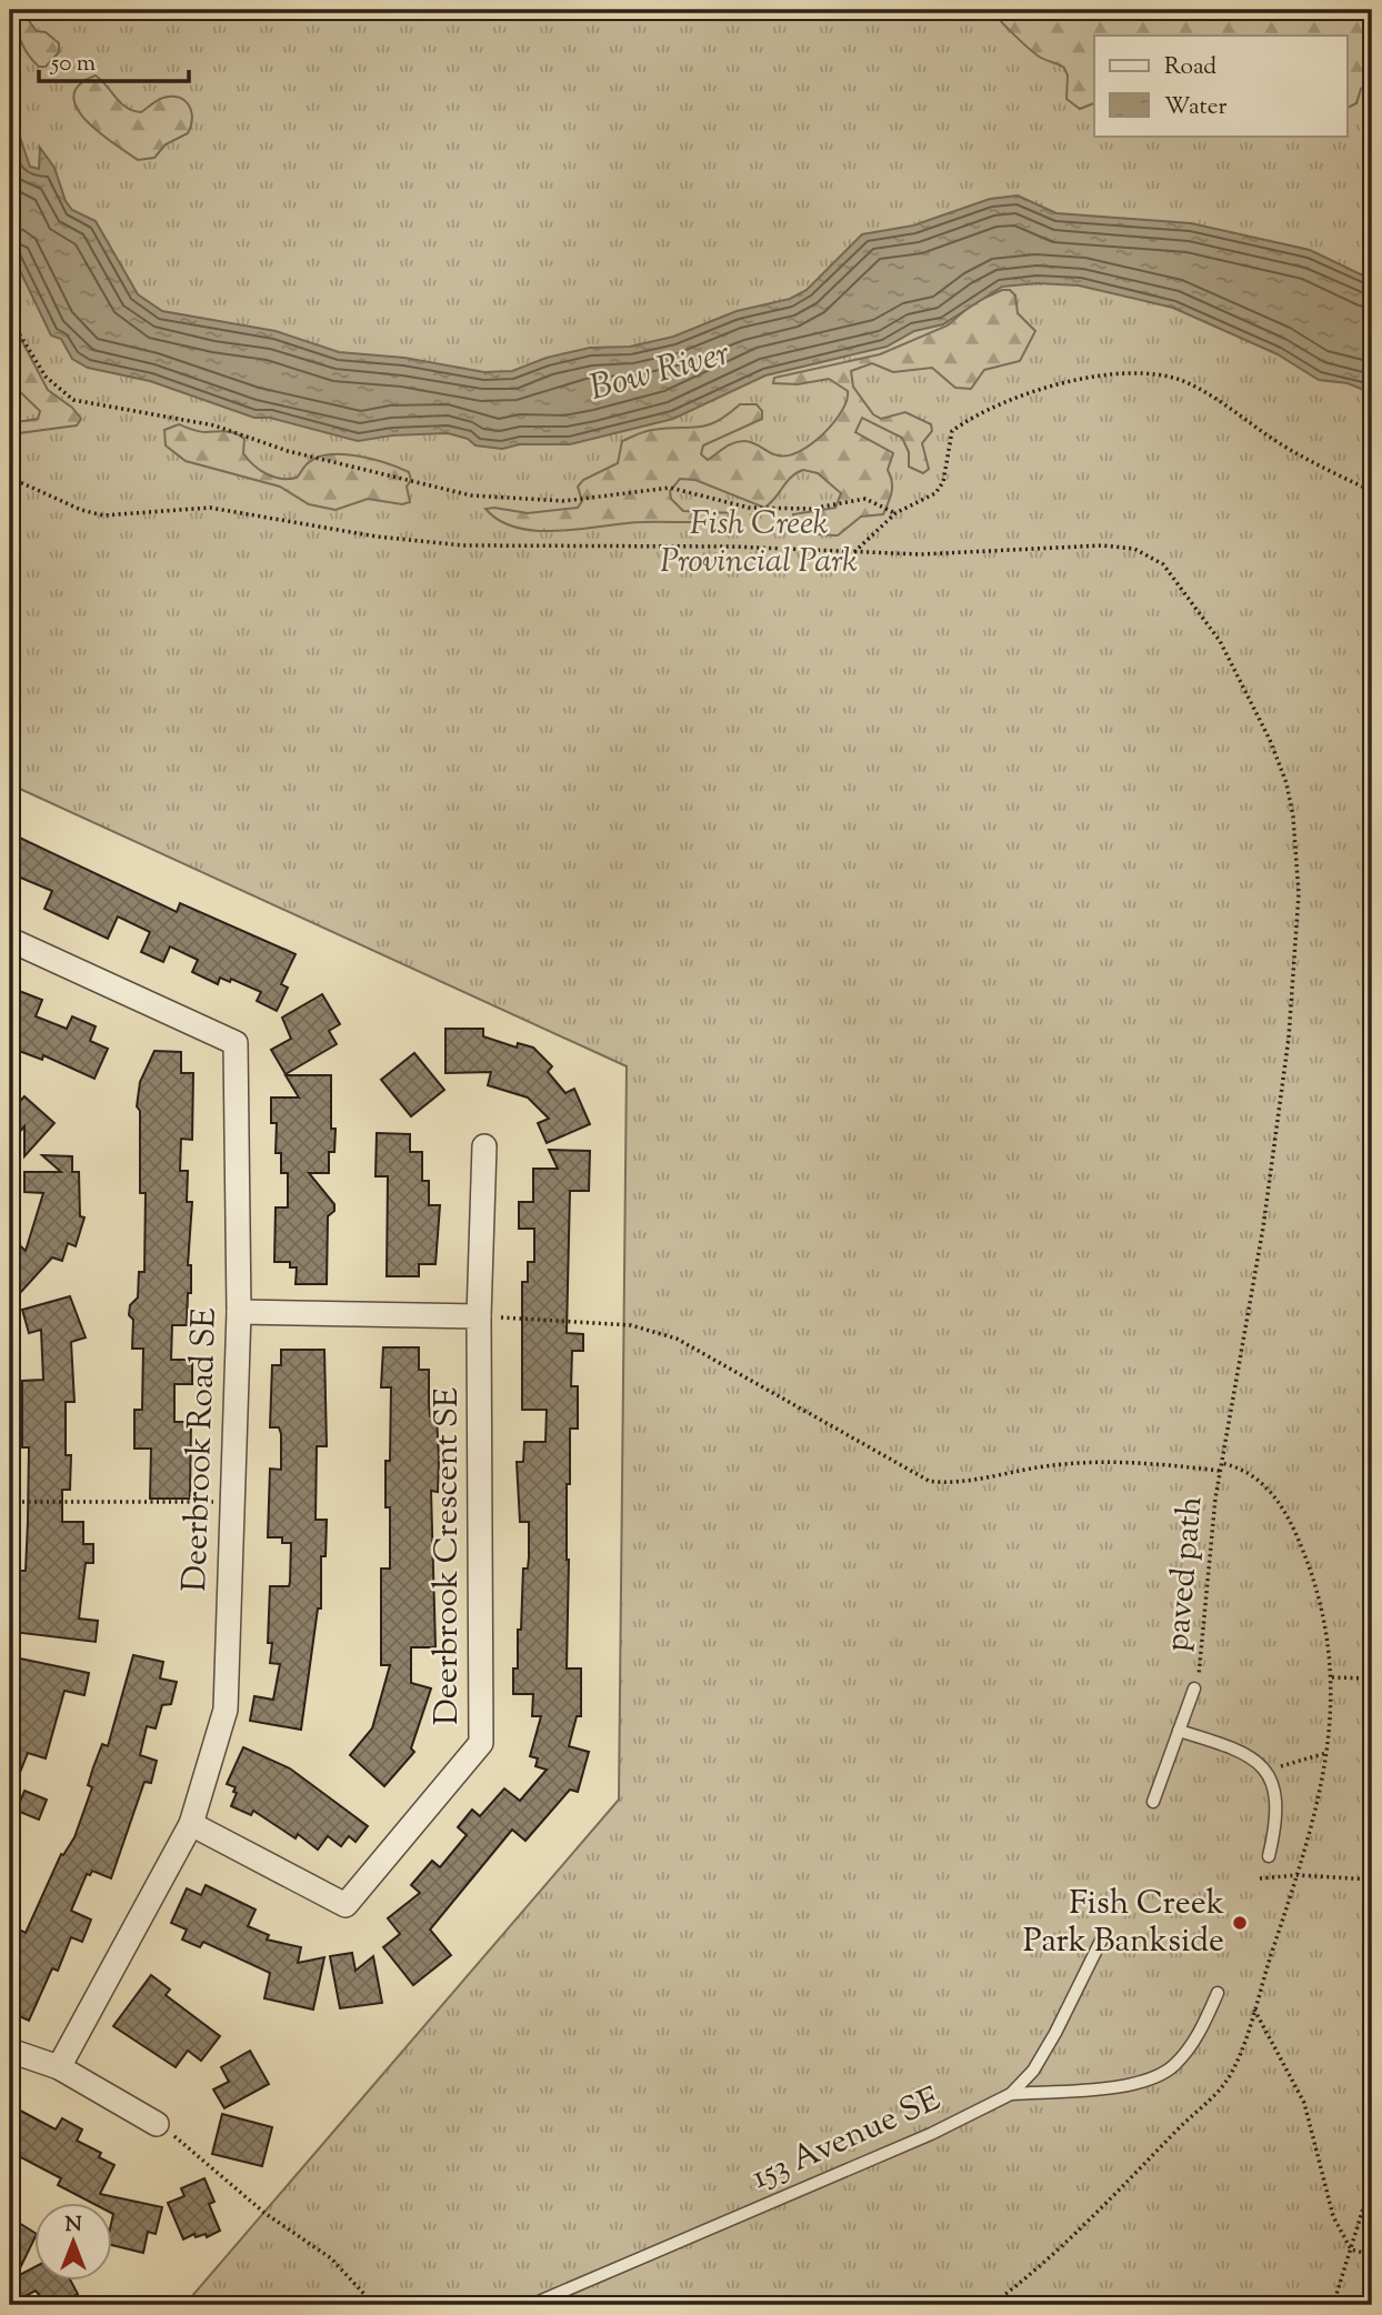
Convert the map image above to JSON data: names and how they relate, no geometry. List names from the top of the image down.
{
  "streets": {
    "street": ["Deerbrook Road SE", "Deerbrook Crescent SE"],
    "lane": ["153 Avenue SE"],
    "path": ["paved path"]
  },
  "crossings": [
    ["Deerbrook Road SE", "Deerbrook Crescent SE"]
  ],
  "water": ["Bow River"],
  "parks": ["Fish Creek Provincial Park"],
  "places": ["Fish Creek Park Bankside"],
  "legend": ["Road", "Water"],
  "scale_bar": "50 m",
  "north": "top"
}
